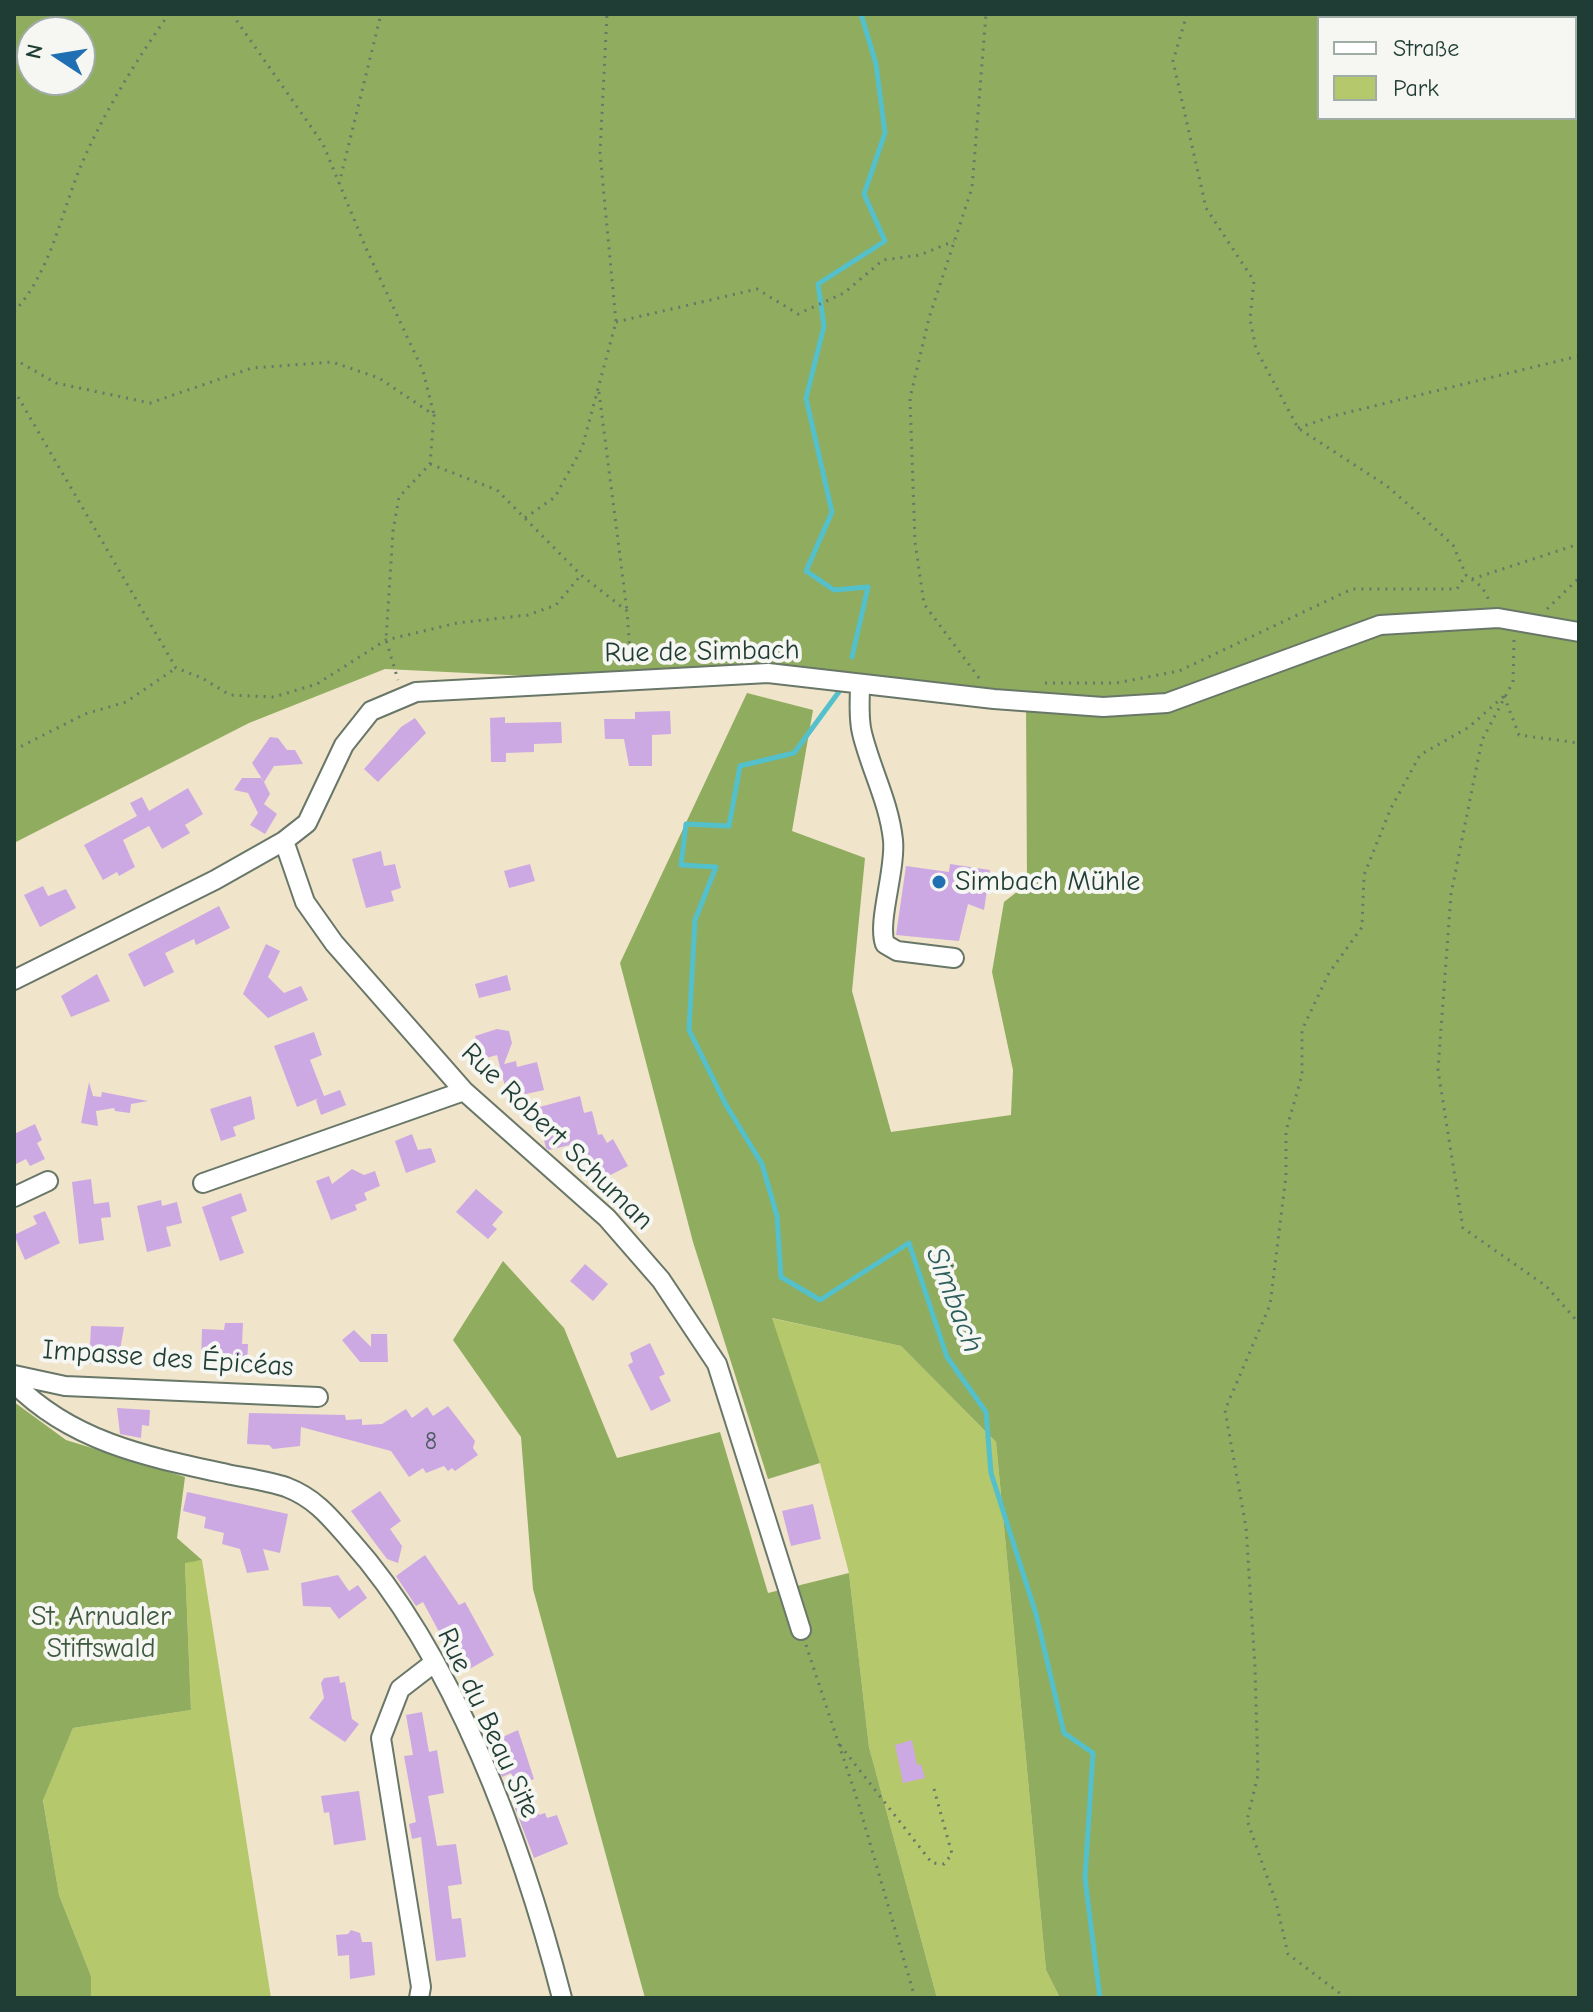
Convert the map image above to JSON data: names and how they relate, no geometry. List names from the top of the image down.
{
  "streets": {
    "street": [
      "Rue de Simbach",
      "Rue Robert Schuman",
      "Impasse des Épicéas",
      "Rue du Beau Site"
    ]
  },
  "crossings": [
    ["Rue de Simbach", "Rue Robert Schuman"]
  ],
  "water": ["Simbach"],
  "parks": ["St. Arnualer Stiftswald"],
  "places": ["Simbach Mühle"],
  "house_numbers": ["8"],
  "legend": ["Straße", "Park"],
  "north": "left"
}
